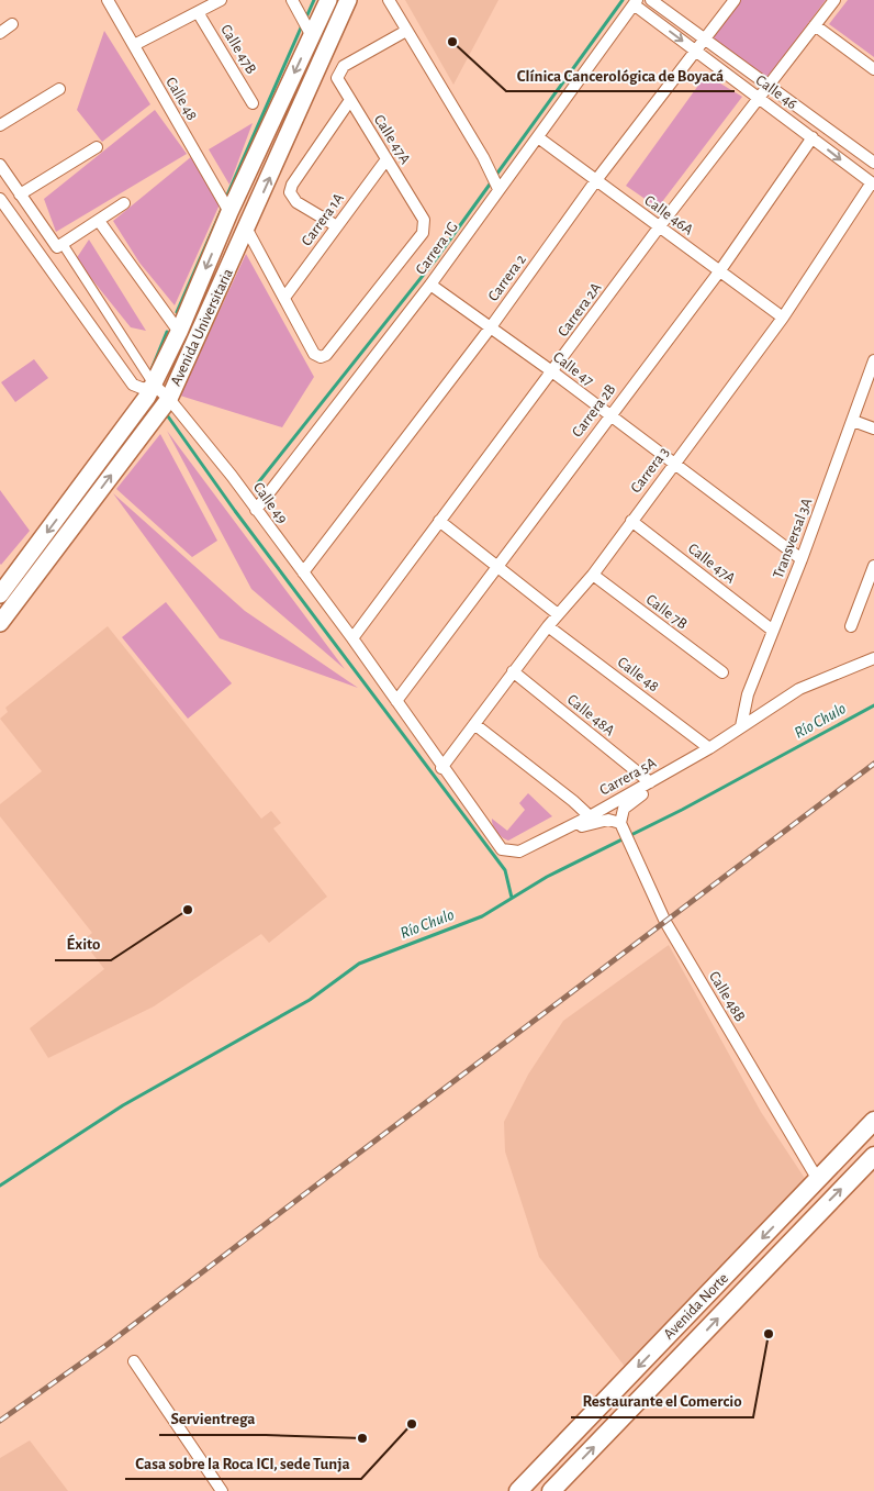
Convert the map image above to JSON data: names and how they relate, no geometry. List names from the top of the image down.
{
  "streets": {
    "main road": ["Avenida Universitaria", "Avenida Norte"],
    "street": [
      "Calle 47B",
      "Calle 46",
      "Calle 48",
      "Calle 47A",
      "Calle 46A",
      "Carrera 1A",
      "Carrera 1G",
      "Carrera 2",
      "Carrera 2A",
      "Calle 47",
      "Carrera 2B",
      "Carrera 3",
      "Calle 49",
      "Transversal 3A",
      "Calle 7B",
      "Calle 48A",
      "Carrera 5A",
      "Calle 48B"
    ]
  },
  "crossings": [
    ["Calle 46", "Carrera 1G"],
    ["Calle 46", "Carrera 2"],
    ["Calle 46", "Carrera 2A"],
    ["Calle 46", "Carrera 2B"],
    ["Calle 46", "Carrera 3"],
    ["Calle 48", "Avenida Universitaria"],
    ["Calle 48", "Carrera 3"],
    ["Calle 48", "Carrera 5A"],
    ["Calle 47A", "Carrera 1A"],
    ["Calle 47A", "Carrera 3"],
    ["Calle 47A", "Transversal 3A"],
    ["Calle 46A", "Carrera 1G"],
    ["Calle 46A", "Carrera 2"],
    ["Calle 46A", "Carrera 2A"],
    ["Calle 46A", "Carrera 2B"],
    ["Calle 46A", "Carrera 3"],
    ["Carrera 1G", "Calle 47"],
    ["Carrera 1G", "Calle 49"],
    ["Carrera 2", "Calle 47"],
    ["Carrera 2", "Calle 49"],
    ["Carrera 2A", "Calle 47"],
    ["Carrera 2A", "Calle 49"],
    ["Avenida Universitaria", "Calle 49"],
    ["Calle 47", "Carrera 2B"],
    ["Calle 47", "Carrera 3"],
    ["Calle 47", "Transversal 3A"],
    ["Carrera 2B", "Calle 49"],
    ["Carrera 3", "Calle 49"],
    ["Carrera 3", "Calle 7B"],
    ["Carrera 3", "Calle 48A"],
    ["Calle 49", "Carrera 5A"],
    ["Transversal 3A", "Carrera 5A"],
    ["Calle 48A", "Carrera 5A"],
    ["Calle 48B", "Avenida Norte"]
  ],
  "water": ["Río Chulo"],
  "places": [
    "Clínica Cancerológica de Boyacá",
    "Éxito",
    "Restaurante el Comercio",
    "Casa sobre la Roca ICI, sede Tunja",
    "Servientrega"
  ]
}
